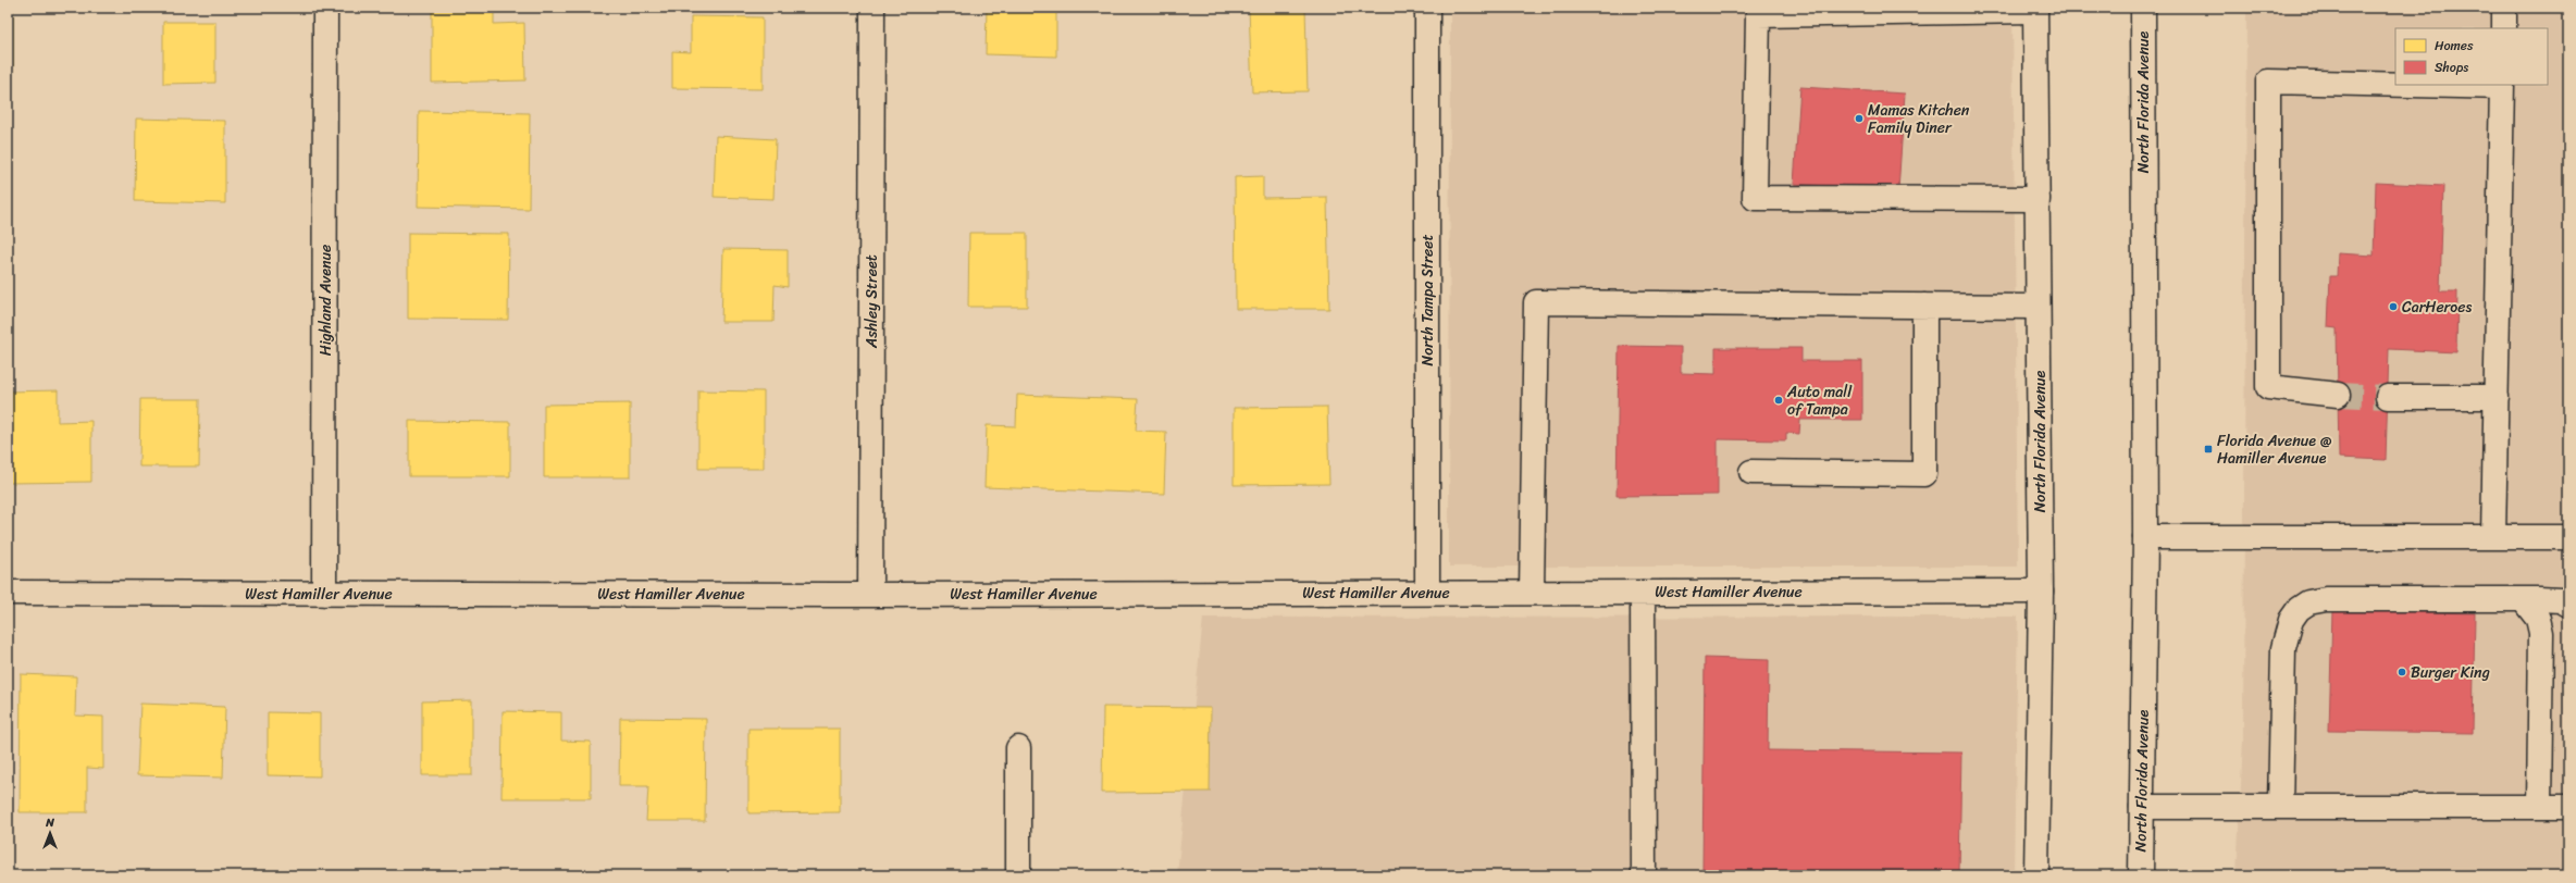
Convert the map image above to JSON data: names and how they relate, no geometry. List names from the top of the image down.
{
  "streets": {
    "street": [
      "North Florida Avenue",
      "Highland Avenue",
      "North Tampa Street",
      "Ashley Street",
      "West Hamiller Avenue"
    ]
  },
  "crossings": [
    ["North Florida Avenue", "West Hamiller Avenue"],
    ["Highland Avenue", "West Hamiller Avenue"],
    ["North Tampa Street", "West Hamiller Avenue"],
    ["Ashley Street", "West Hamiller Avenue"]
  ],
  "places": {
    "other": [
      "Mamas Kitchen Family Diner",
      "CarHeroes",
      "Auto mall of Tampa",
      "Burger King"
    ],
    "transit": ["Florida Avenue @ Hamiller Avenue"]
  },
  "legend": ["Homes", "Shops"],
  "north": "top"
}
